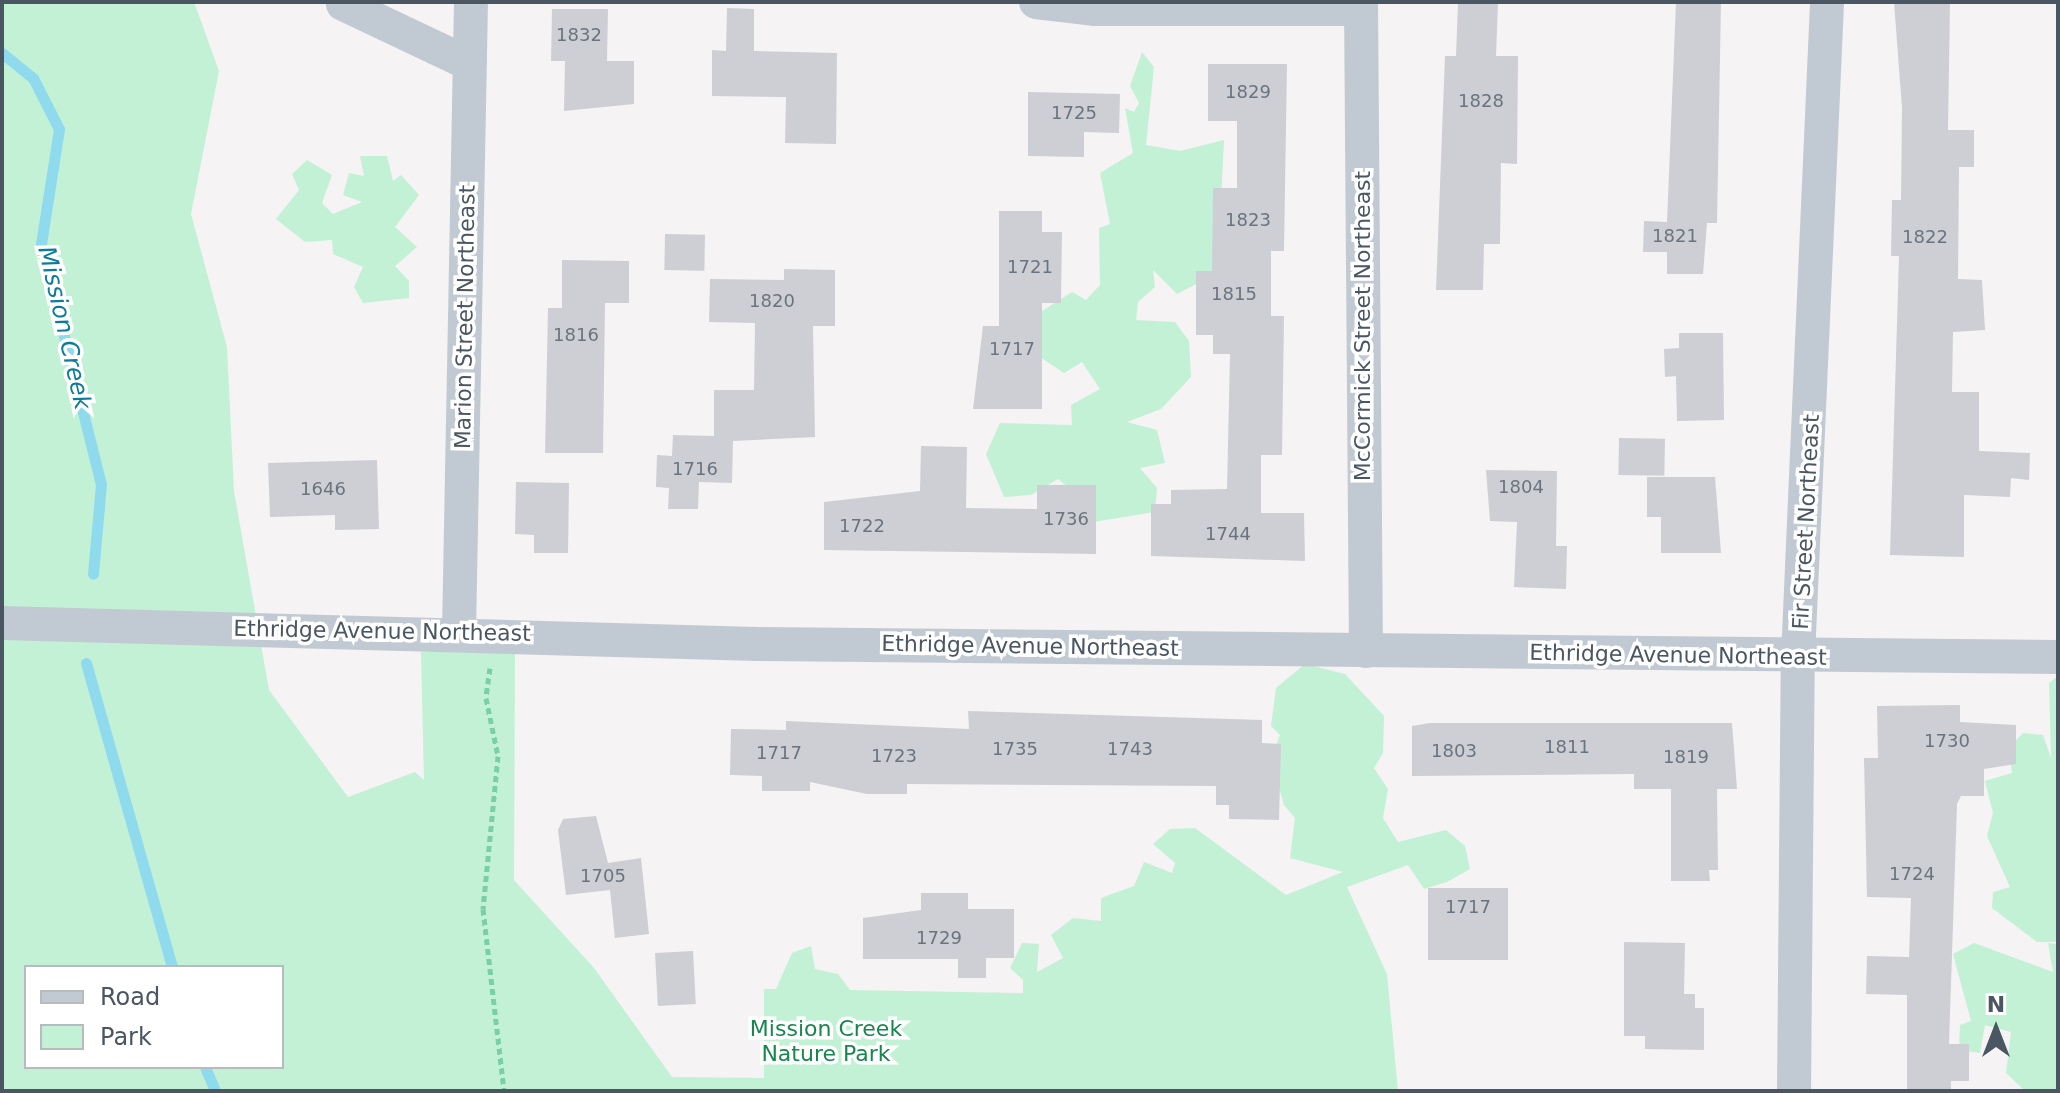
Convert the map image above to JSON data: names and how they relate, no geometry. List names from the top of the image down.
{
  "streets": {
    "street": [
      "Marion Street Northeast",
      "McCormick Street Northeast",
      "Fir Street Northeast",
      "Ethridge Avenue Northeast"
    ]
  },
  "crossings": [
    ["Marion Street Northeast", "Ethridge Avenue Northeast"],
    ["McCormick Street Northeast", "Ethridge Avenue Northeast"],
    ["Fir Street Northeast", "Ethridge Avenue Northeast"]
  ],
  "water": ["Mission Creek"],
  "parks": ["Mission Creek Nature Park"],
  "house_numbers": [
    "1832",
    "1829",
    "1828",
    "1725",
    "1823",
    "1821",
    "1822",
    "1721",
    "1815",
    "1820",
    "1816",
    "1717",
    "1716",
    "1804",
    "1646",
    "1736",
    "1722",
    "1744",
    "1730",
    "1811",
    "1735",
    "1743",
    "1803",
    "1717",
    "1723",
    "1819",
    "1724",
    "1705",
    "1717",
    "1729"
  ],
  "legend": ["Road", "Park"],
  "north": "top"
}
